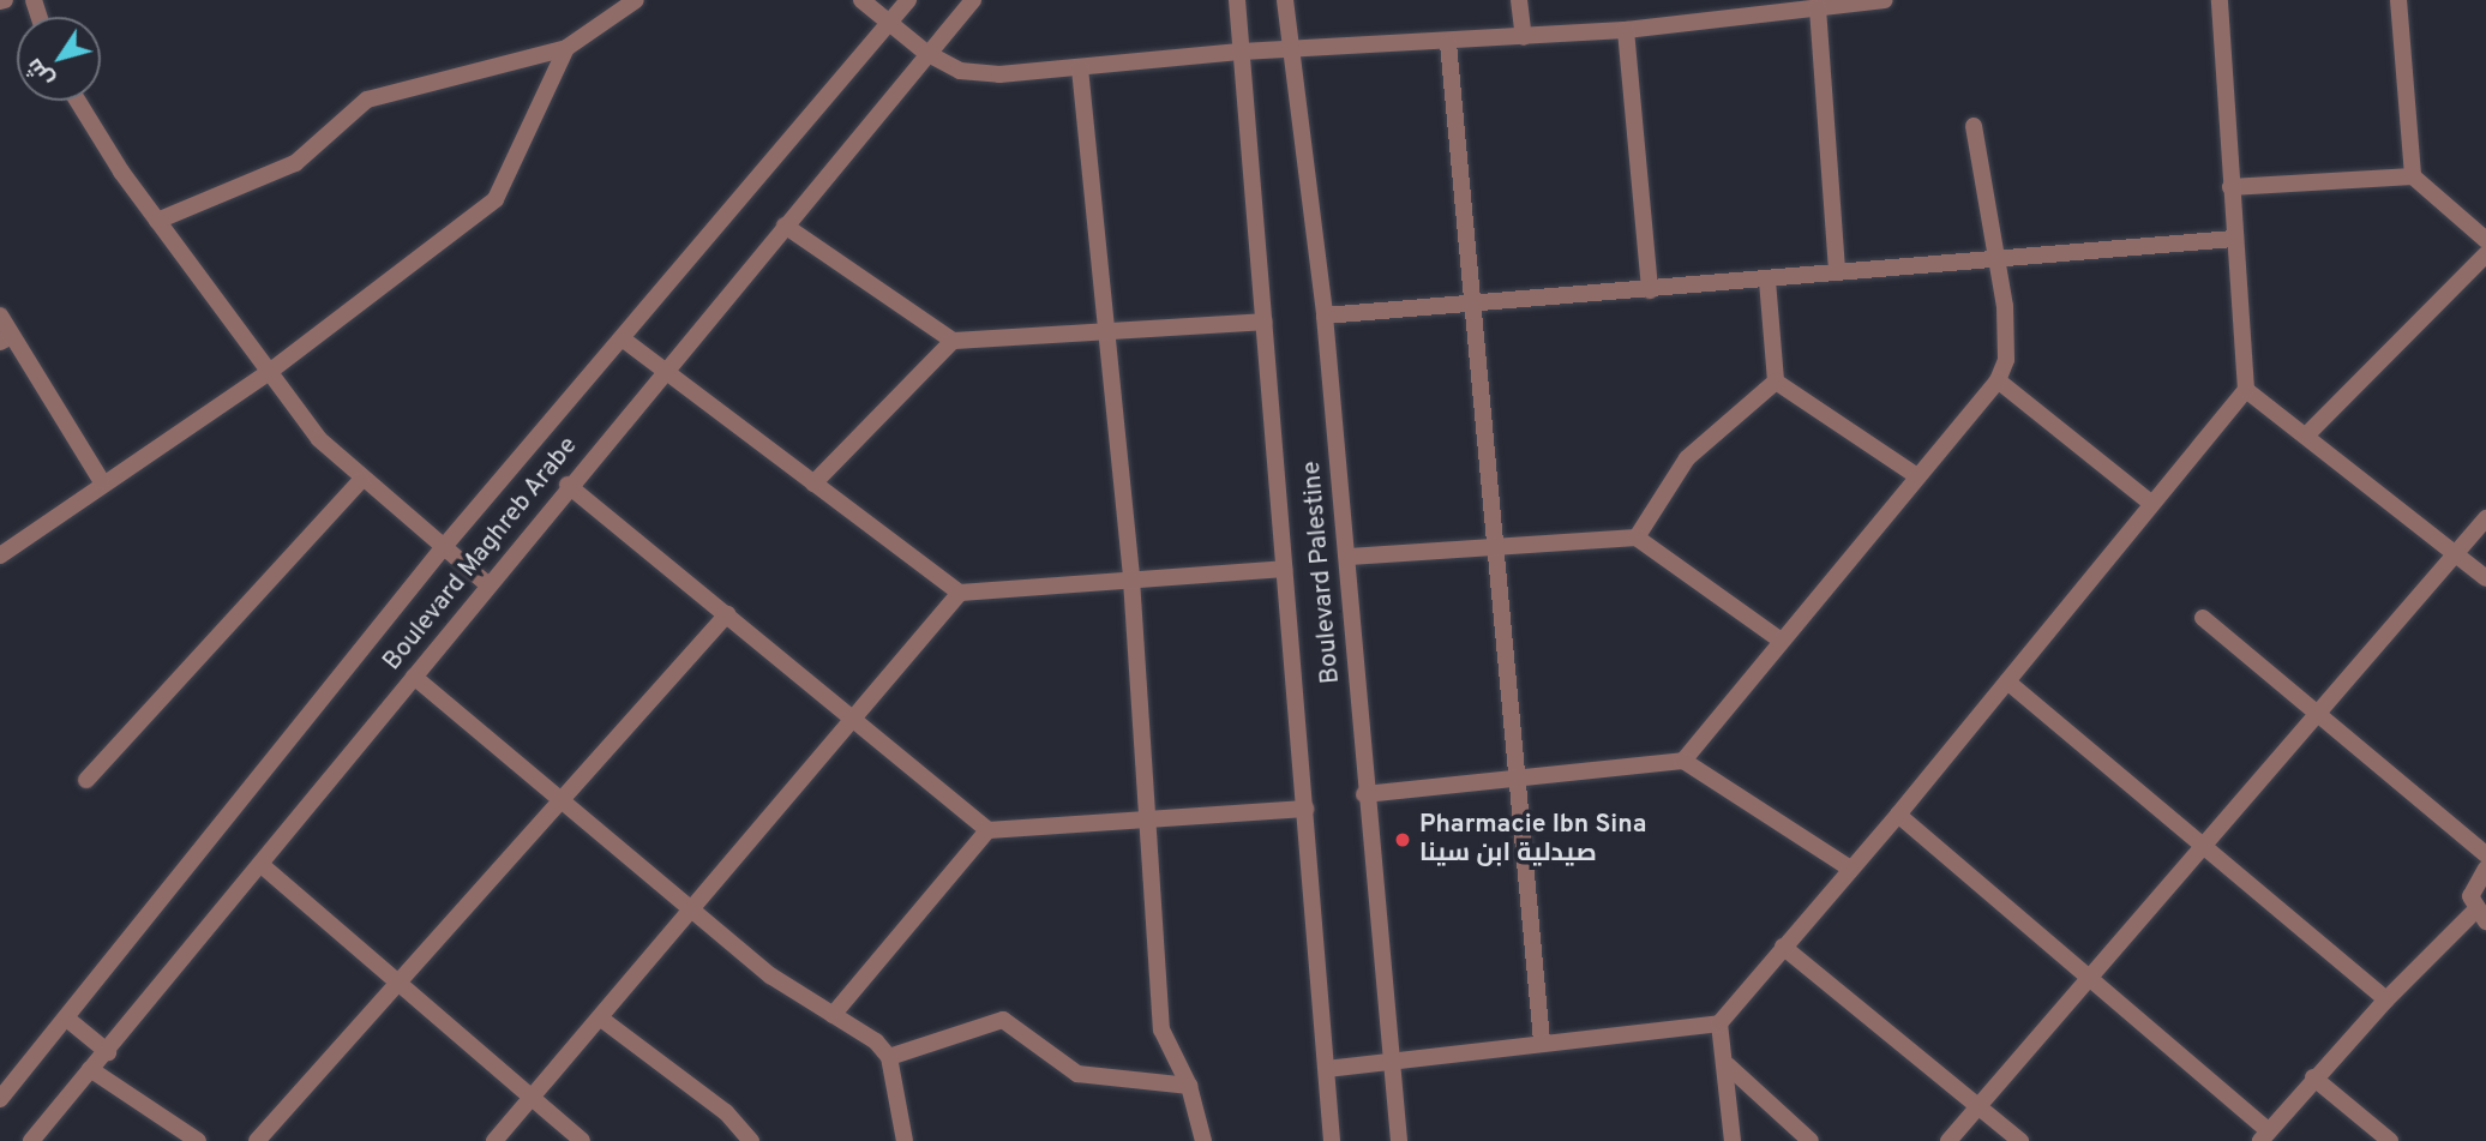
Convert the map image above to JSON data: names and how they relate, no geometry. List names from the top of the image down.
{
  "streets": {
    "street": ["Boulevard Maghreb Arabe", "Boulevard Palestine"]
  },
  "places": ["Pharmacie Ibn Sina صيدلية ابن سينا"],
  "north": "bottom left"
}
